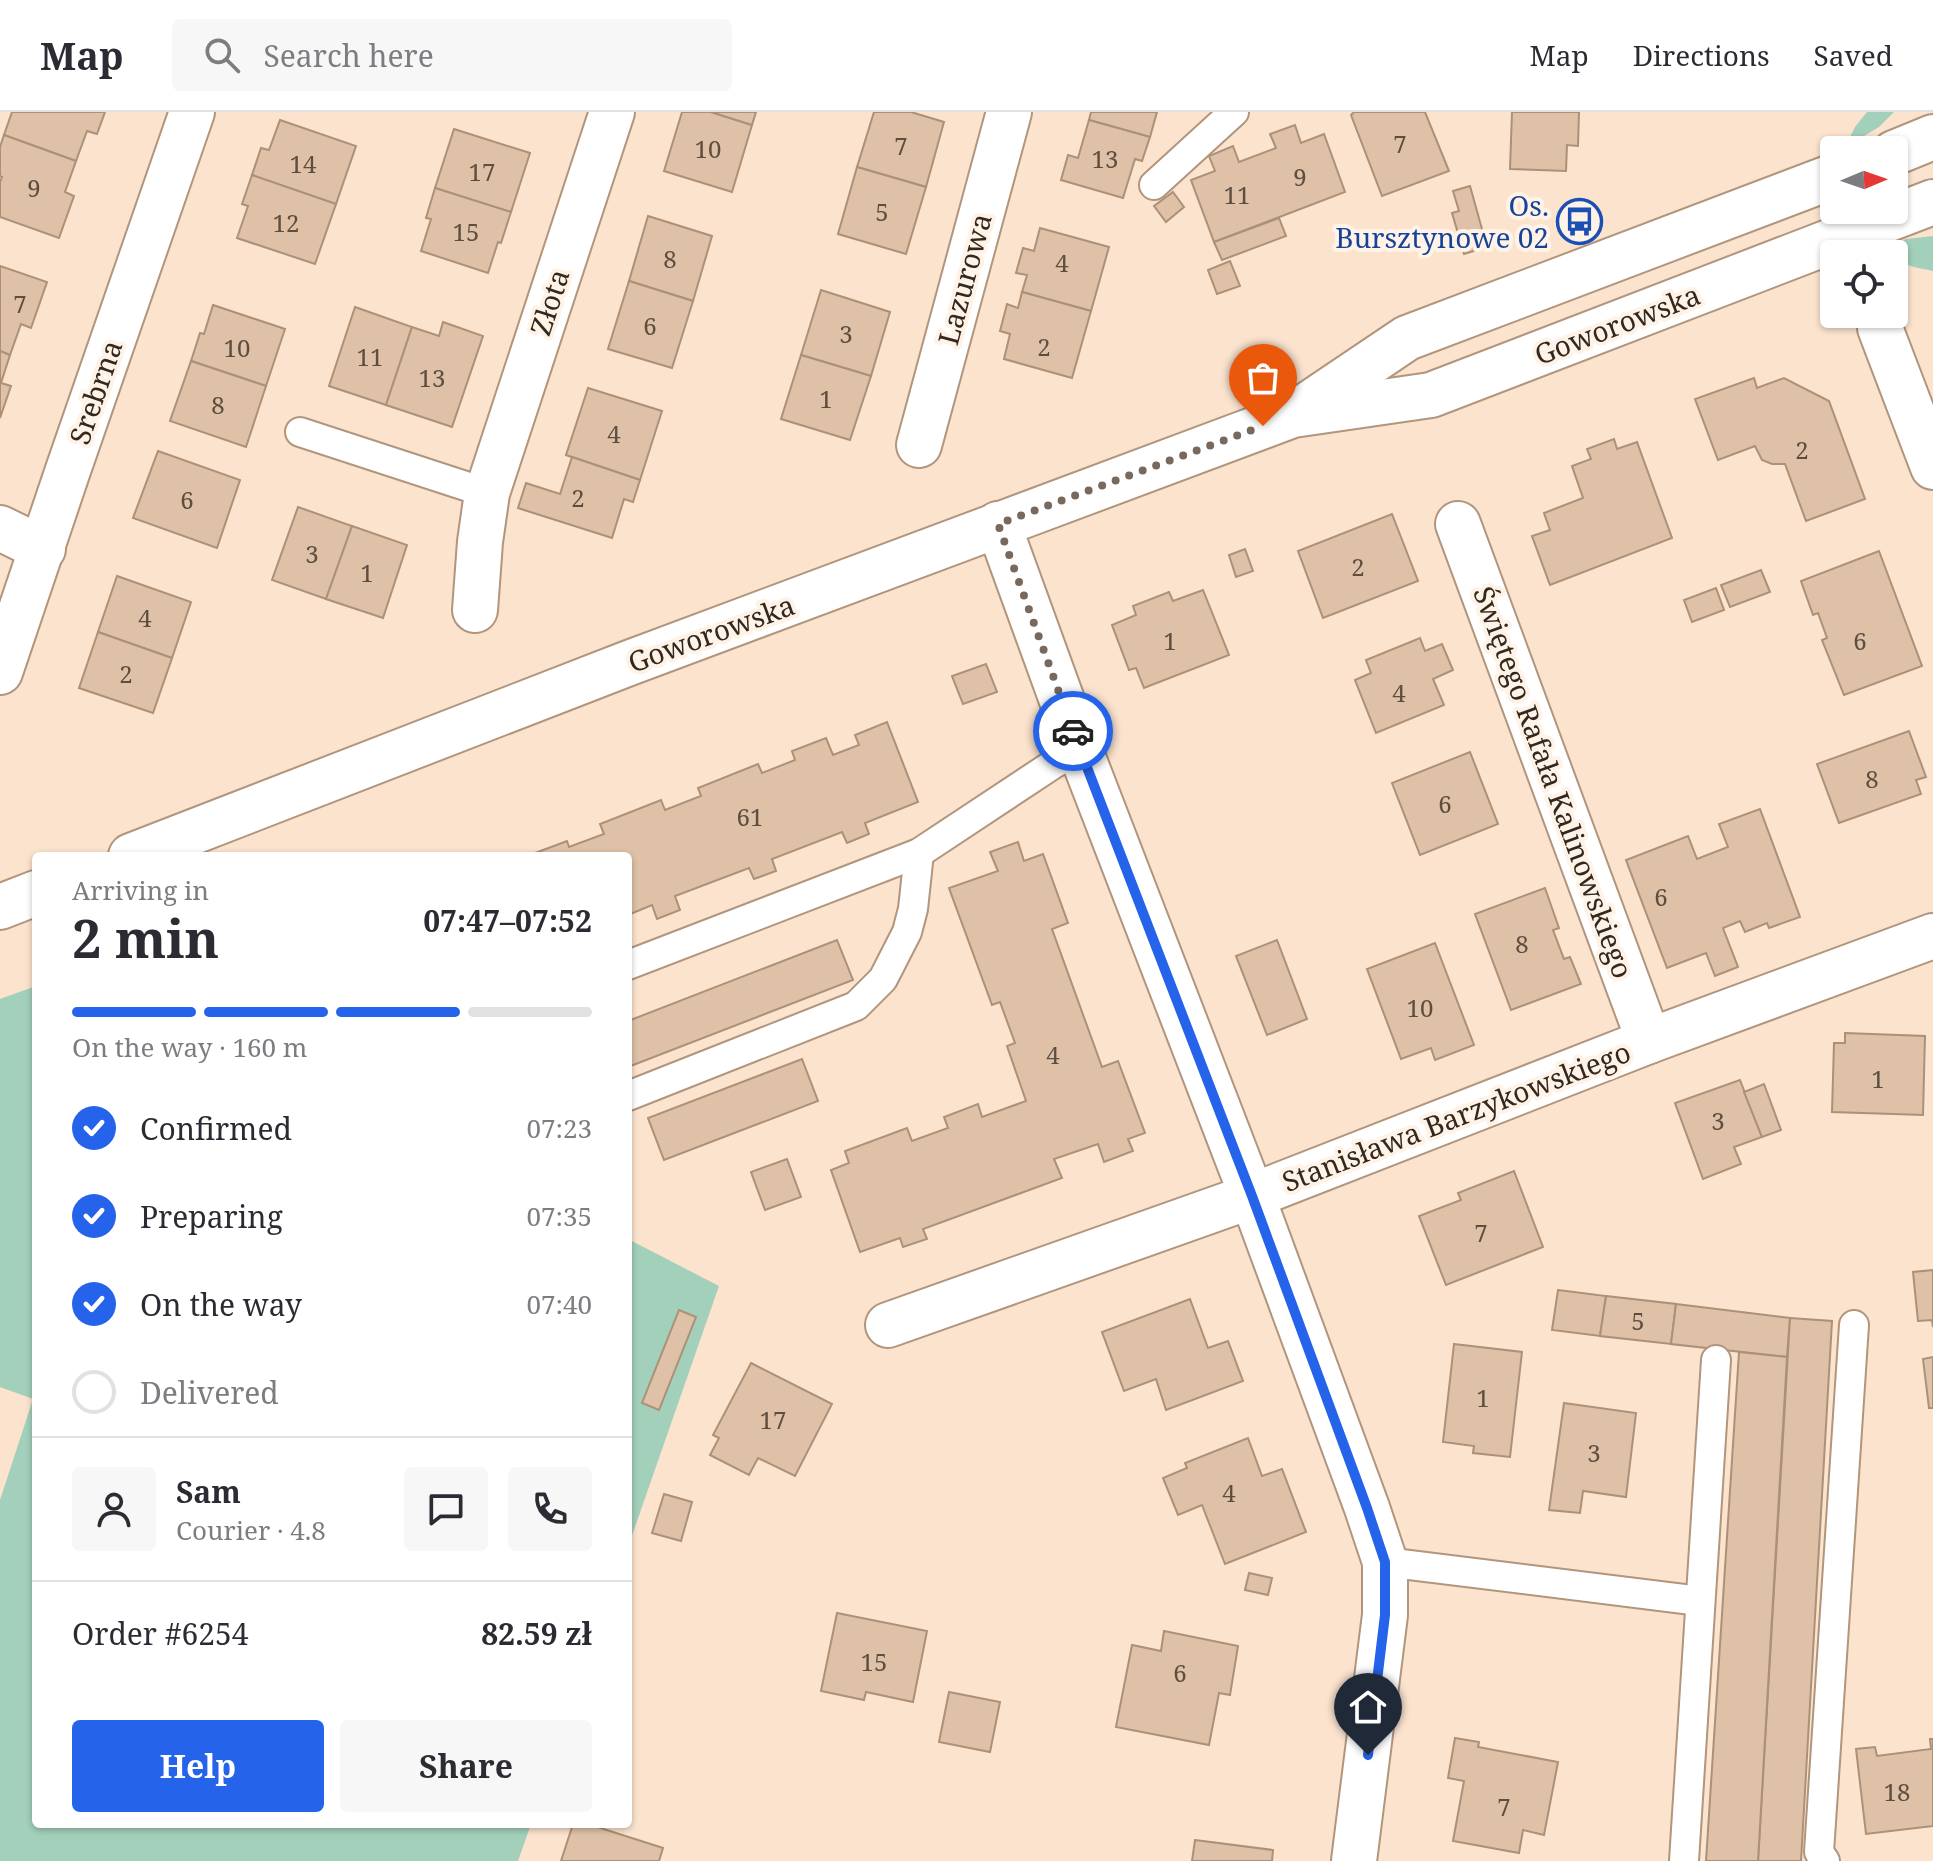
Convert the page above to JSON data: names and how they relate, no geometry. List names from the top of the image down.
{
  "streets": {
    "street": [
      "Lazurowa",
      "Złota",
      "Goworowska",
      "Srebrna",
      "Świętego Rafała Kalinowskiego",
      "Stanisława Barzykowskiego"
    ]
  },
  "crossings": [
    ["Świętego Rafała Kalinowskiego", "Stanisława Barzykowskiego"]
  ],
  "places": {
    "bus stop": ["Os. Bursztynowe 02"]
  },
  "house_numbers": [
    "7",
    "7",
    "10",
    "13",
    "14",
    "17",
    "9",
    "9",
    "11",
    "5",
    "12",
    "15",
    "8",
    "4",
    "7",
    "6",
    "3",
    "2",
    "10",
    "11",
    "13",
    "1",
    "8",
    "4",
    "2",
    "2",
    "6",
    "3",
    "2",
    "1",
    "4",
    "1",
    "6",
    "2",
    "4",
    "8",
    "6",
    "61",
    "6",
    "8",
    "10",
    "4",
    "1",
    "3",
    "7",
    "5",
    "1",
    "17",
    "3",
    "4",
    "15",
    "6",
    "18",
    "7"
  ],
  "north": "right",
  "page": {
    "header": "Map",
    "search": "Search here",
    "nav": ["Map", "Directions", "Saved"],
    "heading": ["2 min", "Arriving in", "07:47–07:52"],
    "panel": [
      "Sam",
      "Courier · 4.8",
      "Order #6254",
      "82.59 zł"
    ],
    "bar": "On the way · 160 m",
    "list": [
      ["Confirmed", "07:23"],
      ["Preparing", "07:35"],
      ["On the way", "07:40"],
      "Delivered"
    ],
    "buttons": ["Help", "Share"]
  }
}
